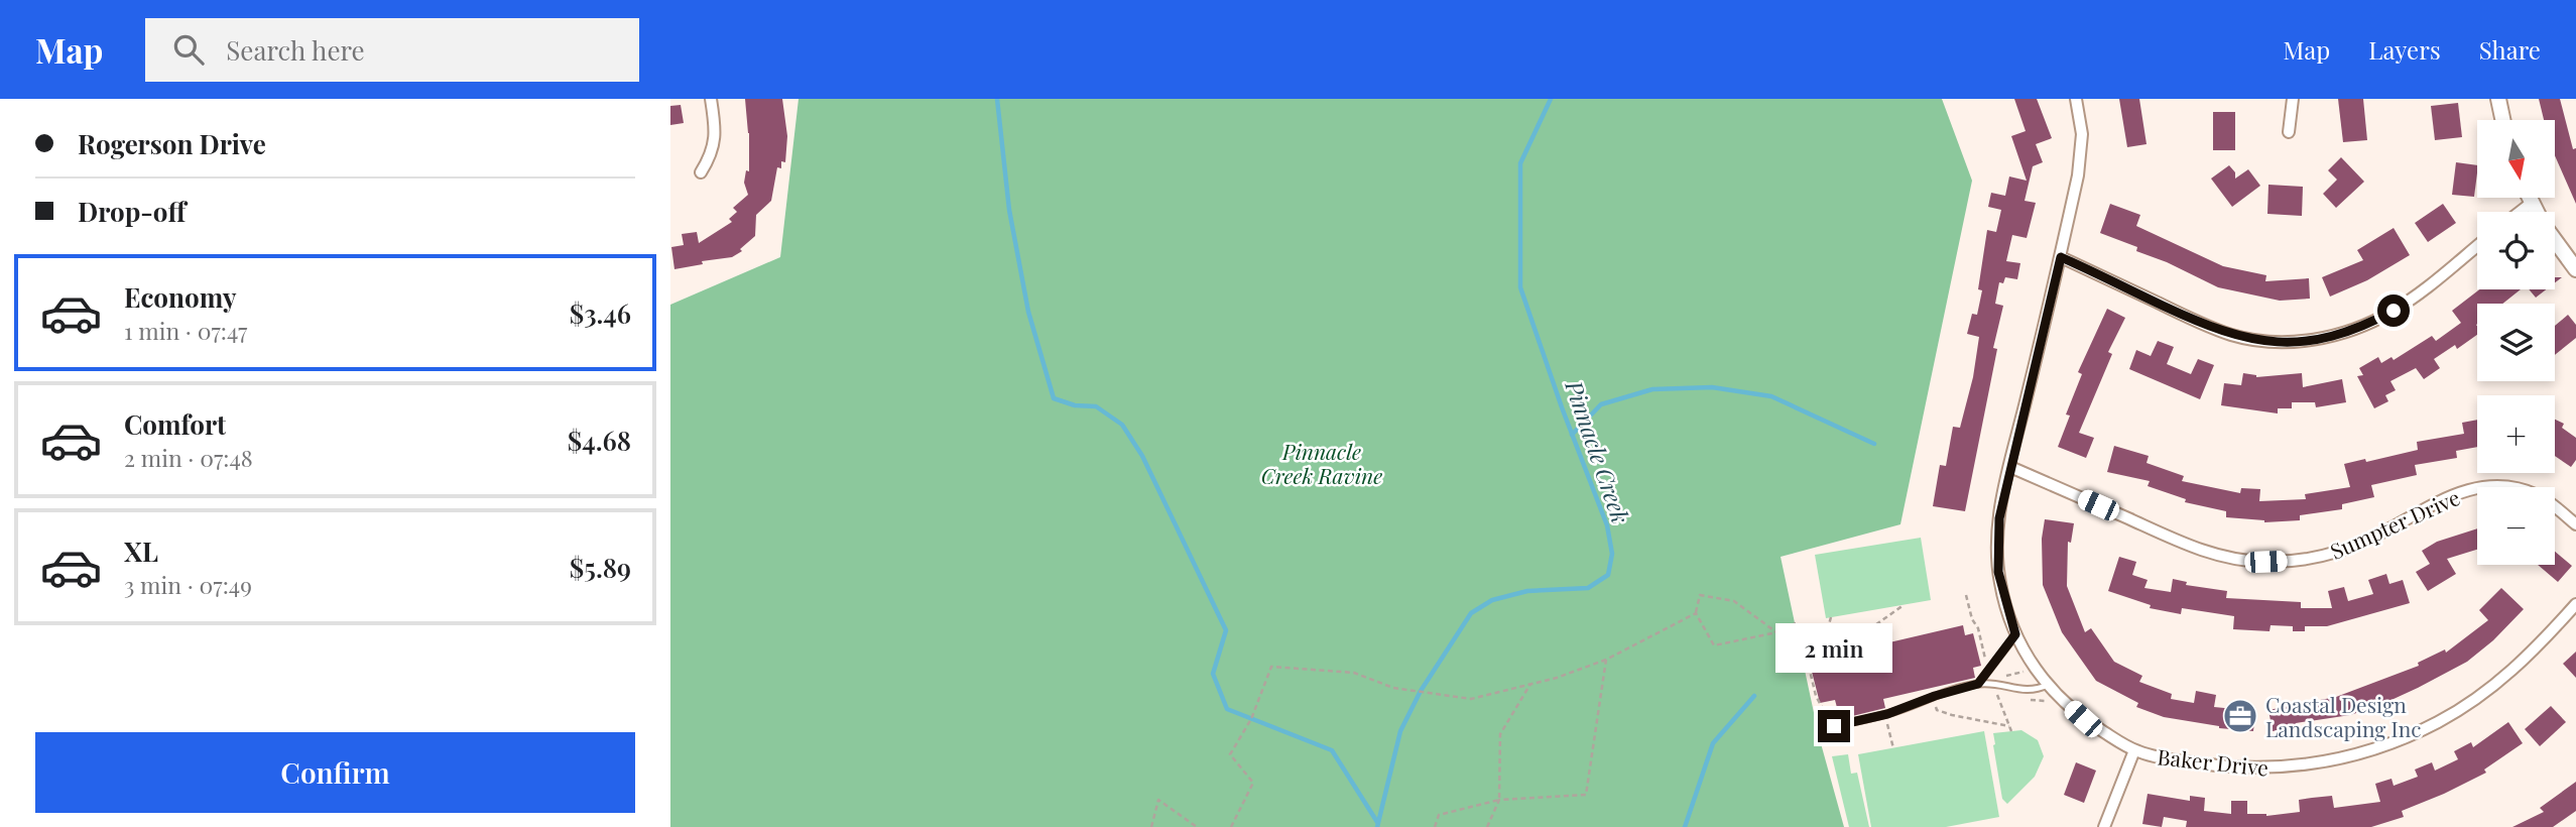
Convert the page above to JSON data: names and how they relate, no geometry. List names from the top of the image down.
{
  "streets": {
    "street": ["Sumpter Drive", "Baker Drive"]
  },
  "crossings": [
    ["Sumpter Drive", "Baker Drive"]
  ],
  "water": ["Pinnacle Creek"],
  "parks": ["Pinnacle Creek Ravine"],
  "places": {
    "office": ["Coastal Design Landscaping Inc"]
  },
  "north": "bottom",
  "page": {
    "header": "Map",
    "search": "Search here",
    "nav": ["Map", "Layers", "Share"],
    "banner": ["Rogerson Drive", "Drop-off"],
    "map_buttons": ["+", "−"],
    "list": [
      {
        "name": "Economy",
        "note": "1 min · 07:47",
        "value": "$3.46"
      },
      {
        "name": "Comfort",
        "note": "2 min · 07:48",
        "value": "$4.68"
      },
      {
        "name": "XL",
        "note": "3 min · 07:49",
        "value": "$5.89"
      }
    ],
    "bubble": "2 min",
    "buttons": "Confirm"
  }
}
